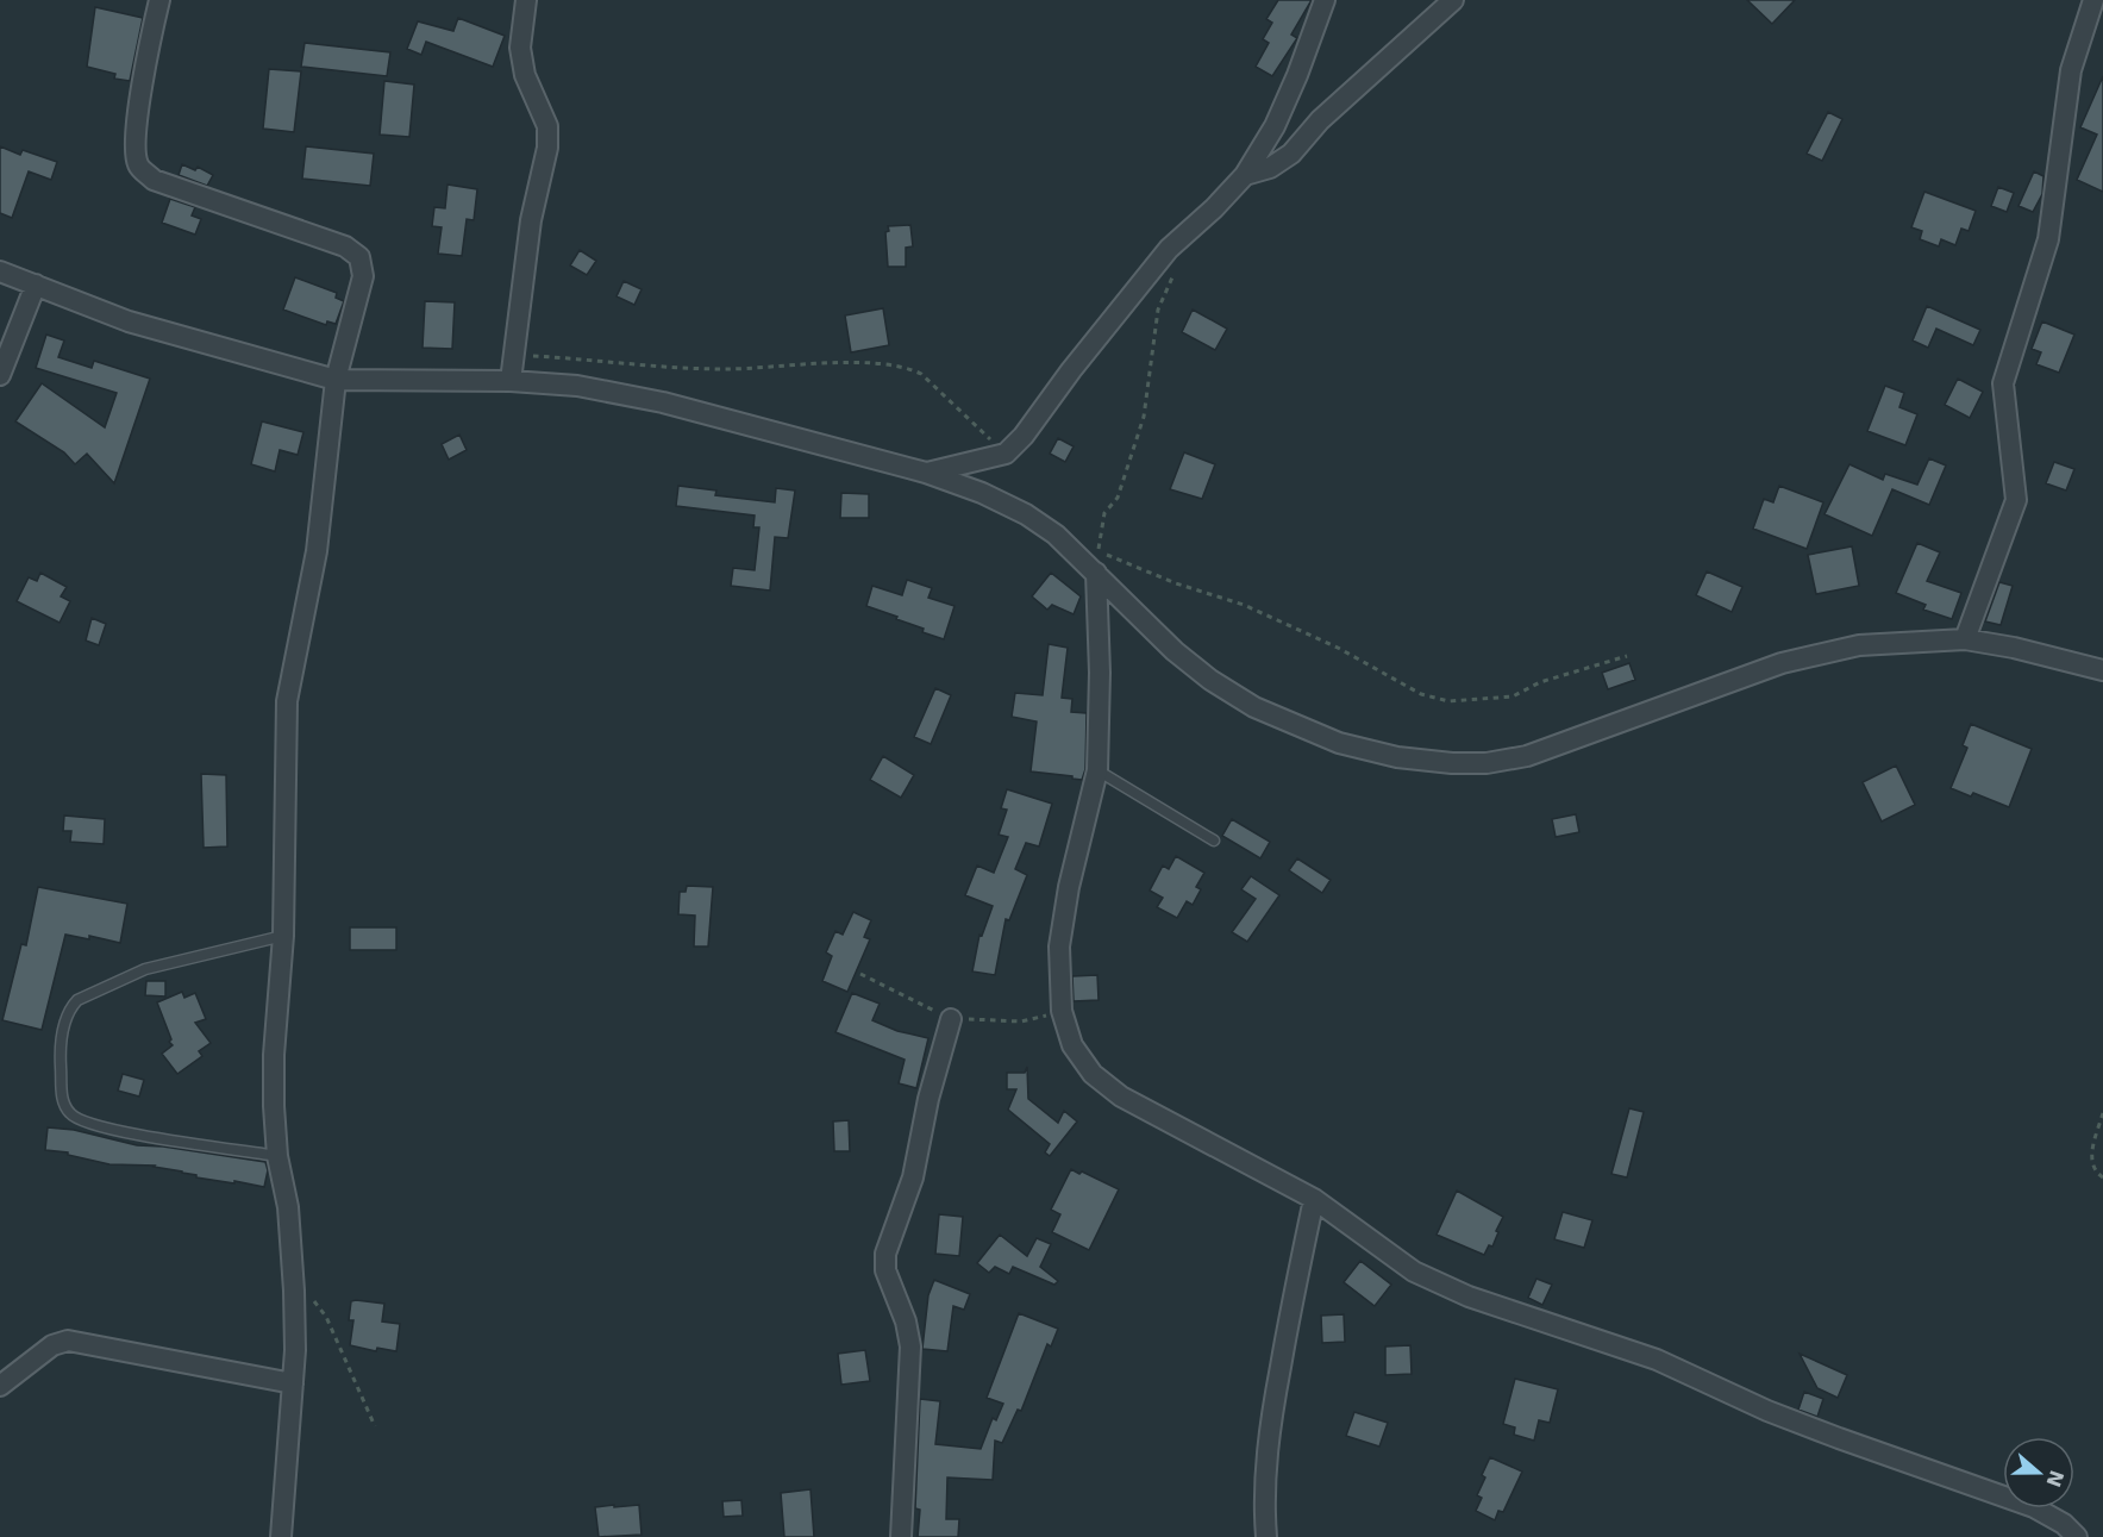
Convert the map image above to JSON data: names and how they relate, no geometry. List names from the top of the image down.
{
  "north": "right"
}
